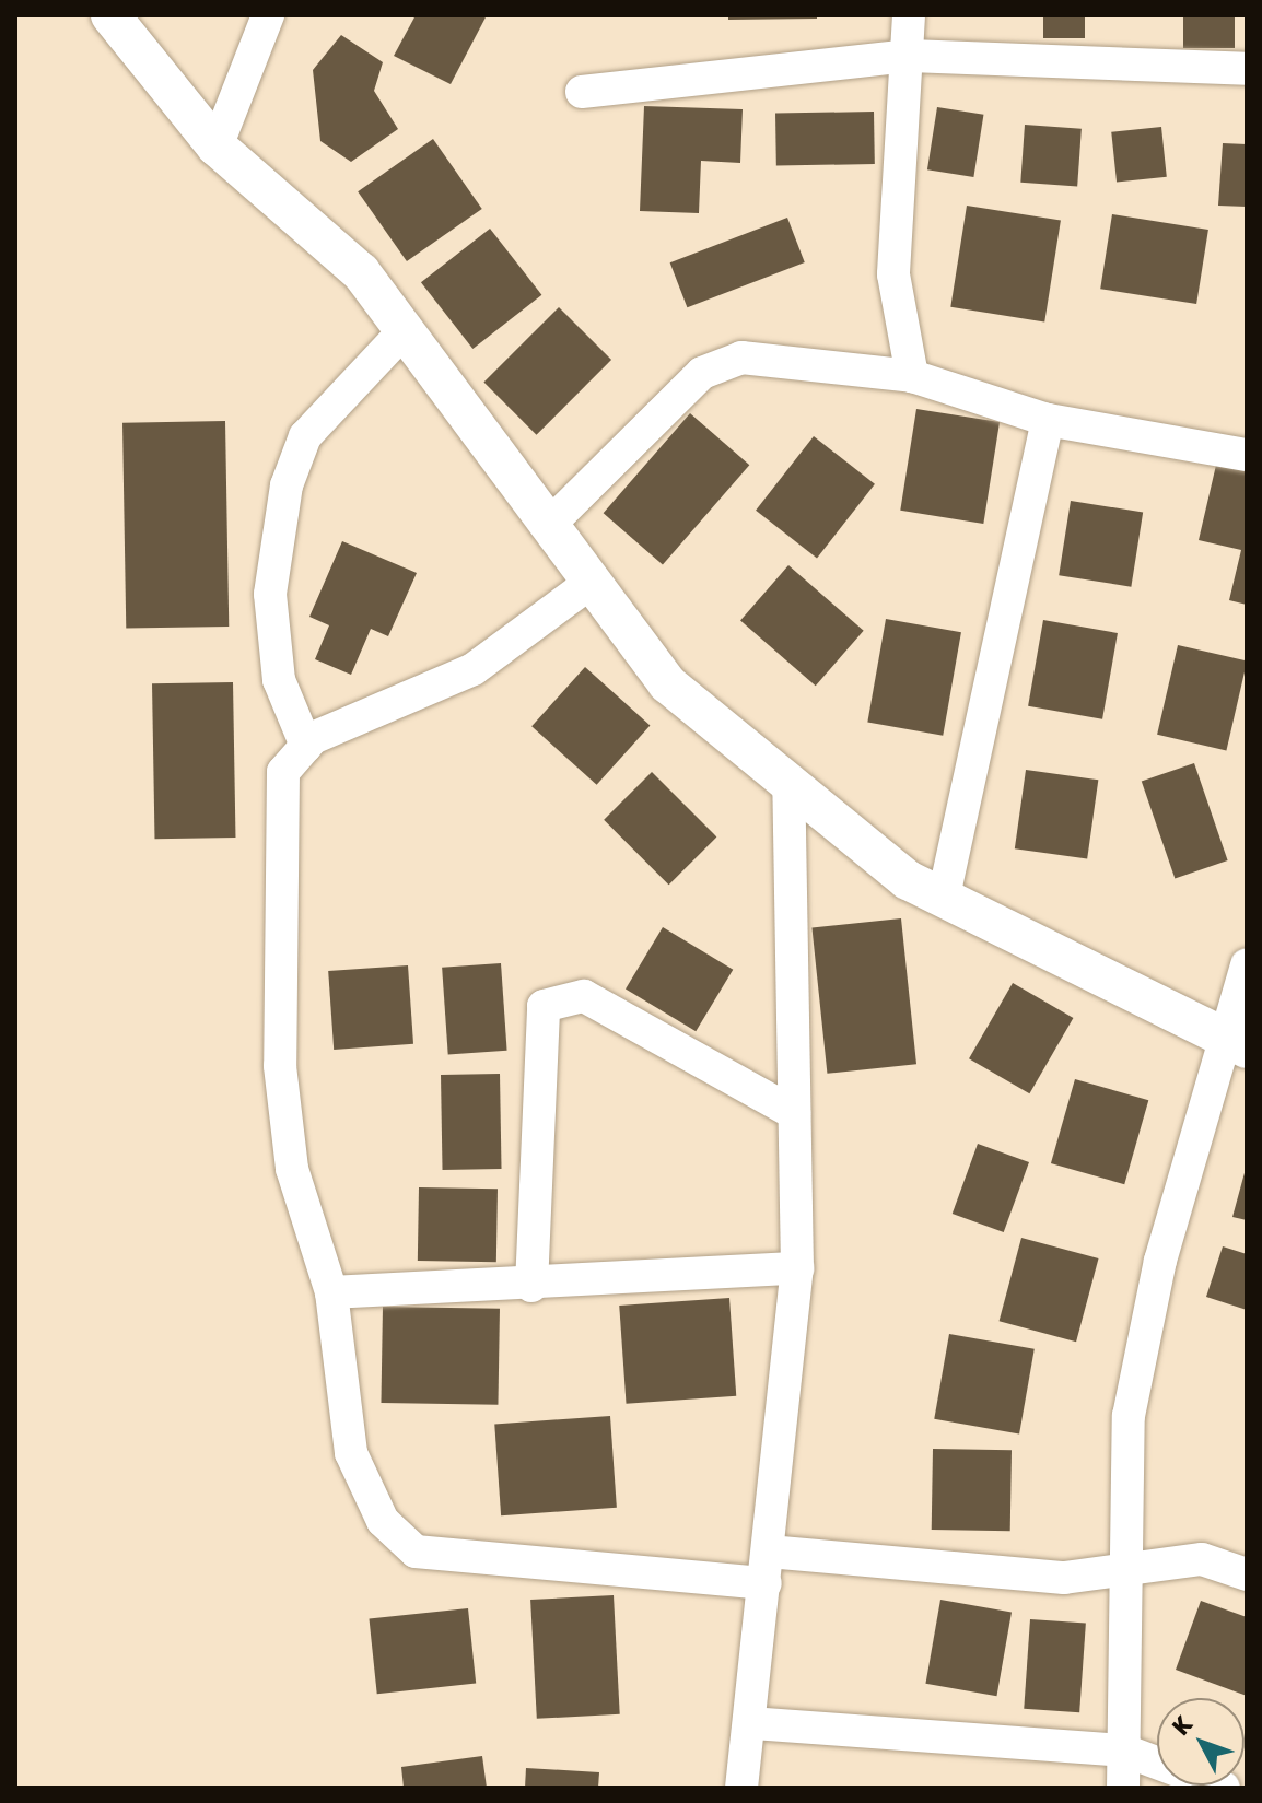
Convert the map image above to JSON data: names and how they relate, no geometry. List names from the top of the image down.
{
  "north": "top left"
}
